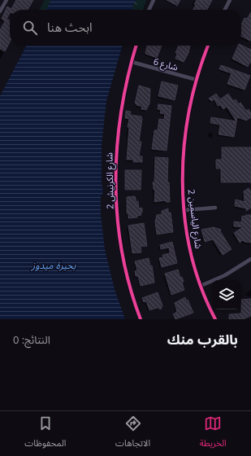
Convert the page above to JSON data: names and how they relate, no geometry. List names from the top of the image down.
{
  "streets": {
    "street": ["شارع 6", "شارع الكرنيش 2", "شارع الياسمين 2"]
  },
  "crossings": [
    ["شارع 6", "شارع الكرنيش 2"],
    ["شارع 6", "شارع الياسمين 2"]
  ],
  "water": ["بحيرة ميدوز"],
  "page": {
    "search": "ابحث هنا",
    "heading": ["بالقرب منك", "النتائج: 0"],
    "nav": ["الخريطة", "الاتجاهات", "المحفوظات"]
  }
}
